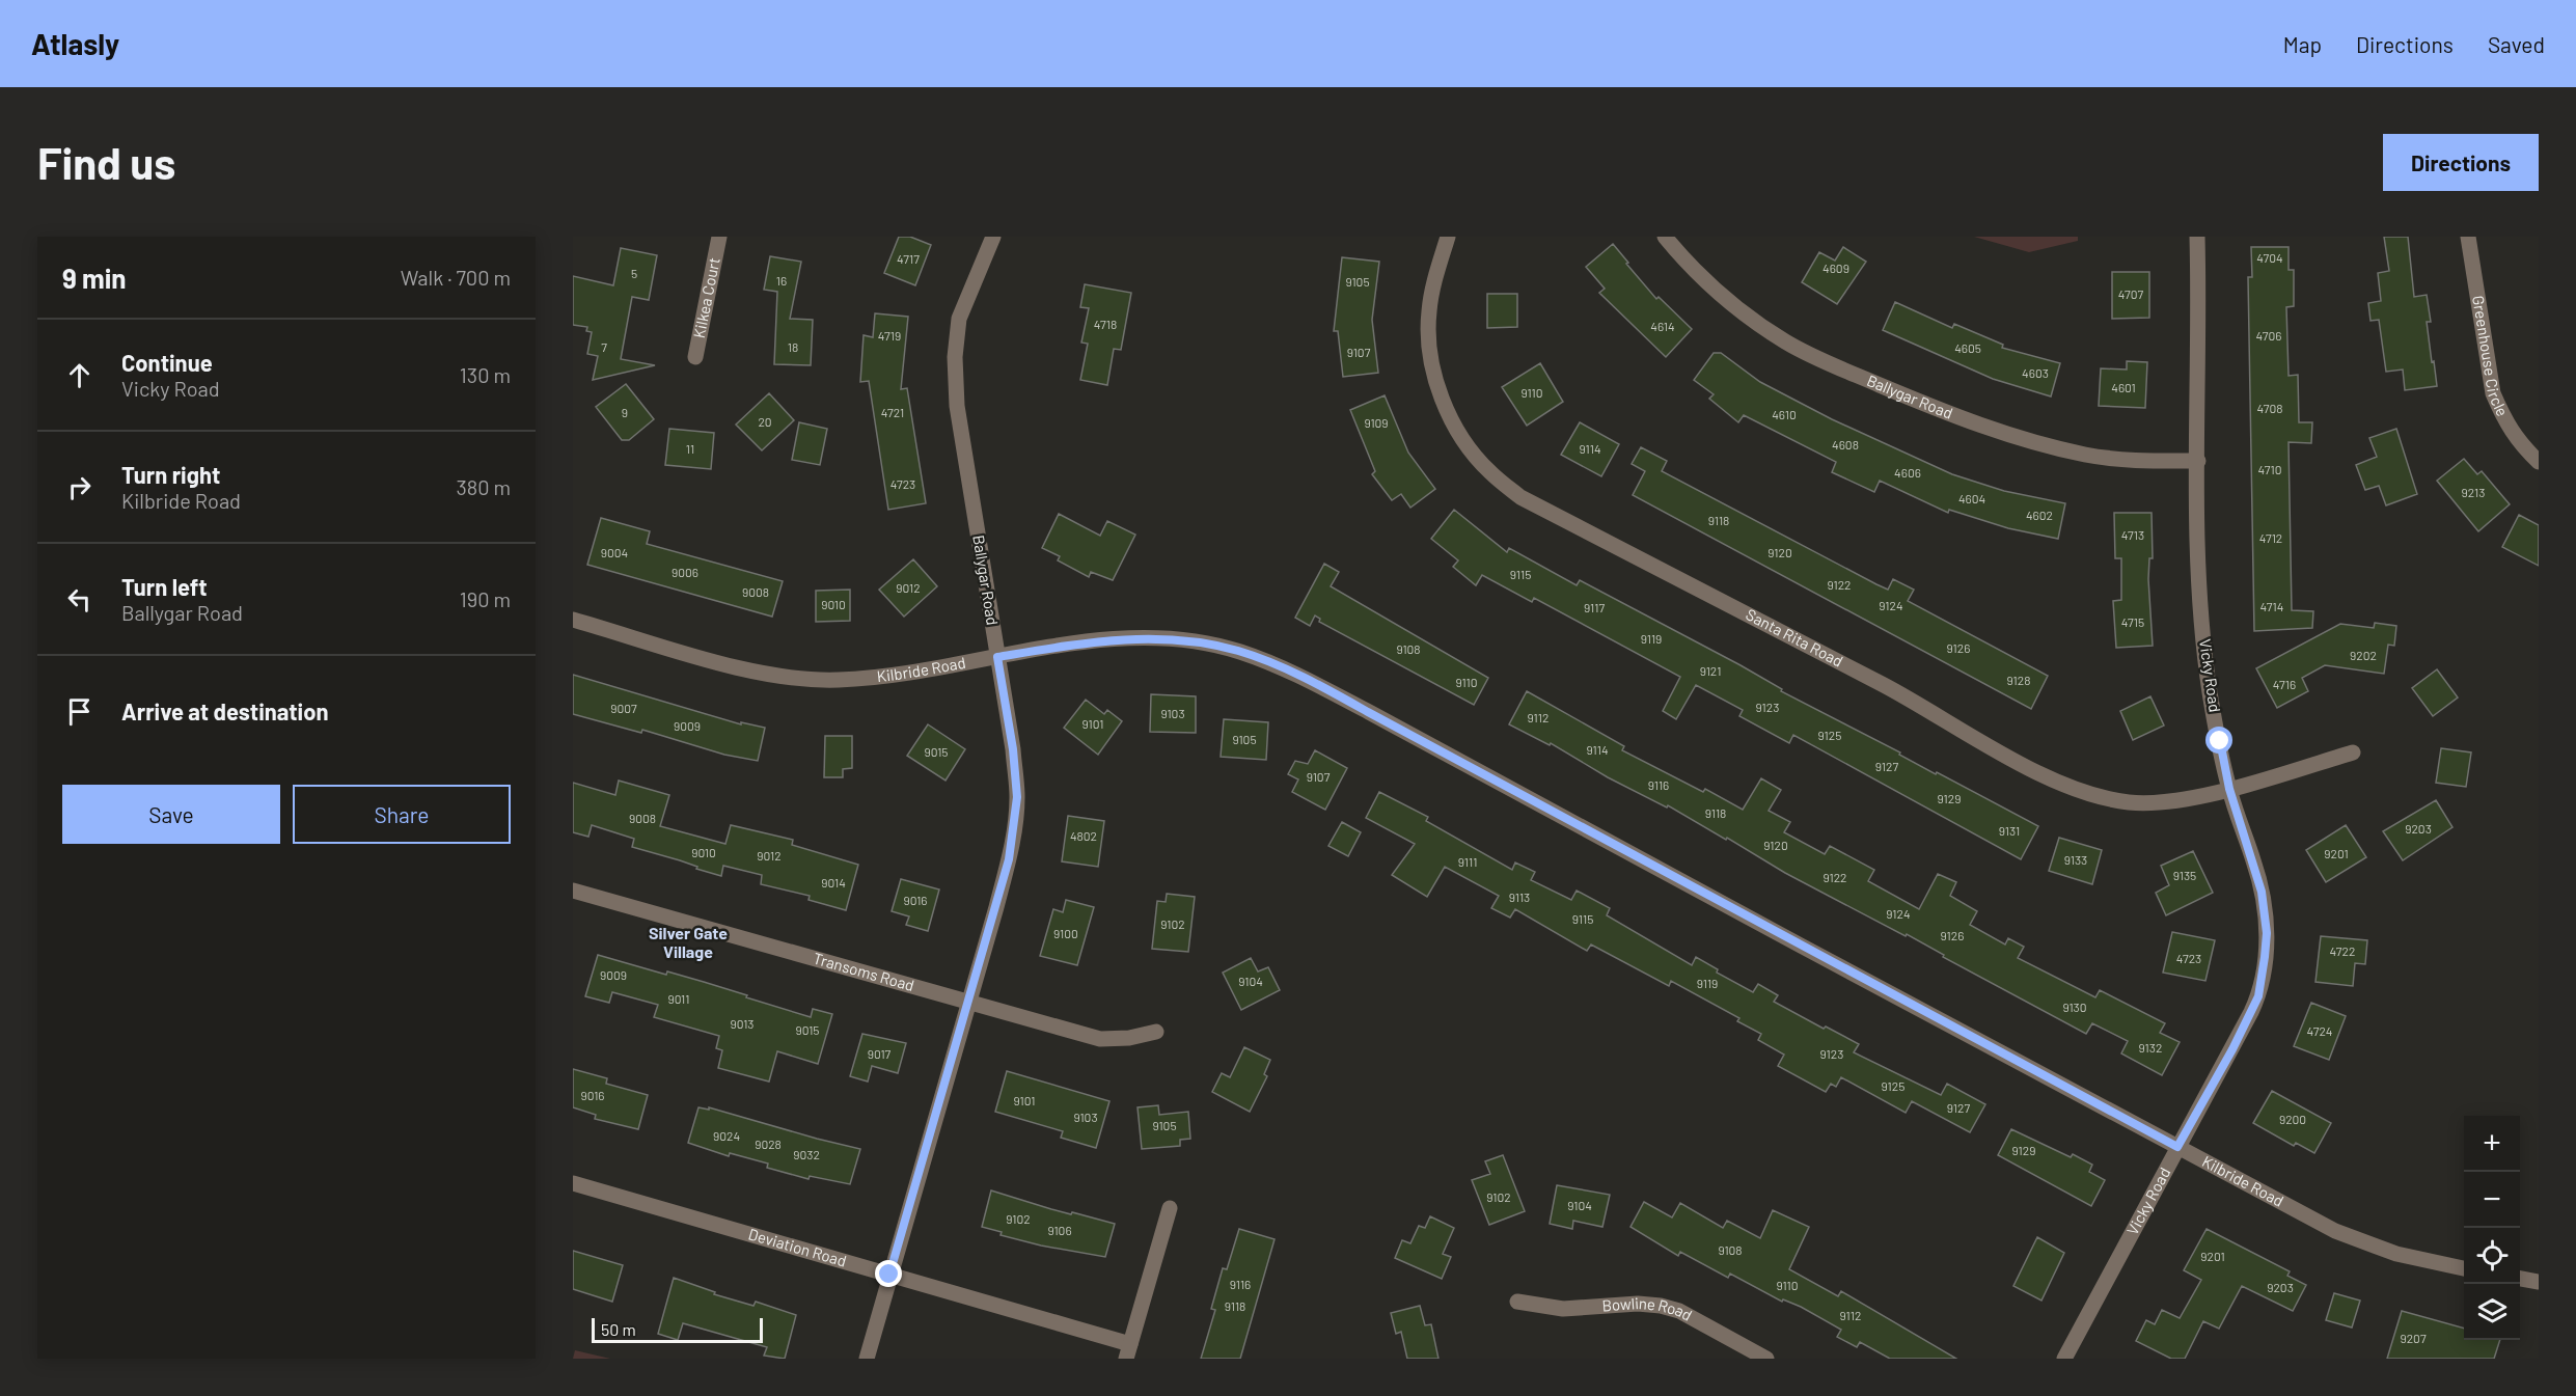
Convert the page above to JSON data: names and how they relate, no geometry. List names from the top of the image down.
{
  "streets": {
    "street": [
      "Kilkea Court",
      "Greenhouse Circle",
      "Ballygar Road",
      "Santa Rita Road",
      "Kilbride Road",
      "Vicky Road",
      "Transoms Road",
      "Deviation Road",
      "Bowline Road"
    ]
  },
  "crossings": [
    ["Ballygar Road", "Kilbride Road"],
    ["Ballygar Road", "Vicky Road"],
    ["Ballygar Road", "Transoms Road"],
    ["Ballygar Road", "Deviation Road"],
    ["Santa Rita Road", "Vicky Road"],
    ["Kilbride Road", "Vicky Road"]
  ],
  "districts": ["Silver Gate Village"],
  "house_numbers": [
    "4704",
    "4717",
    "4609",
    "5",
    "16",
    "9105",
    "4707",
    "4718",
    "4614",
    "4719",
    "4706",
    "7",
    "18",
    "4605",
    "9107",
    "4603",
    "4601",
    "9110",
    "4708",
    "9",
    "4721",
    "4610",
    "20",
    "9109",
    "4608",
    "11",
    "9114",
    "4710",
    "4606",
    "4723",
    "9213",
    "4604",
    "4602",
    "9118",
    "4713",
    "4712",
    "9004",
    "9120",
    "9006",
    "9115",
    "9122",
    "9012",
    "9008",
    "9010",
    "9124",
    "4714",
    "9117",
    "4715",
    "9119",
    "9126",
    "9108",
    "9202",
    "9121",
    "9128",
    "9110",
    "4716",
    "9123",
    "9007",
    "9103",
    "9112",
    "9101",
    "9009",
    "9125",
    "9105",
    "9114",
    "9015",
    "9127",
    "9107",
    "9116",
    "9129",
    "9118",
    "9008",
    "9203",
    "9131",
    "4802",
    "9120",
    "9010",
    "9201",
    "9012",
    "9133",
    "9111",
    "9135",
    "9122",
    "9014",
    "9113",
    "9016",
    "9124",
    "9115",
    "9102",
    "9100",
    "9126",
    "4722",
    "4723",
    "9009",
    "9104",
    "9119",
    "9011",
    "9130",
    "9013",
    "9015",
    "4724",
    "9132",
    "9017",
    "9123",
    "9125",
    "9016",
    "9101",
    "9127",
    "9103",
    "9200",
    "9105",
    "9024",
    "9028",
    "9129",
    "9032",
    "9102",
    "9104",
    "9102",
    "9106",
    "9108",
    "9201",
    "9116",
    "9110",
    "9203",
    "9118",
    "9112",
    "9207"
  ],
  "scale_bar": "50 m",
  "page": {
    "header": "Atlasly",
    "nav": ["Map", "Directions", "Saved"],
    "buttons": [
      "Directions",
      ["Save", "Share"]
    ],
    "title": "Find us",
    "heading": ["9 min", "Walk · 700 m"],
    "list": [
      ["Continue", "Vicky Road", "130 m"],
      ["Turn right", "Kilbride Road", "380 m"],
      ["Turn left", "Ballygar Road", "190 m"],
      "Arrive at destination"
    ],
    "map_buttons": ["+", "−"],
    "scale": "50 m"
  }
}
